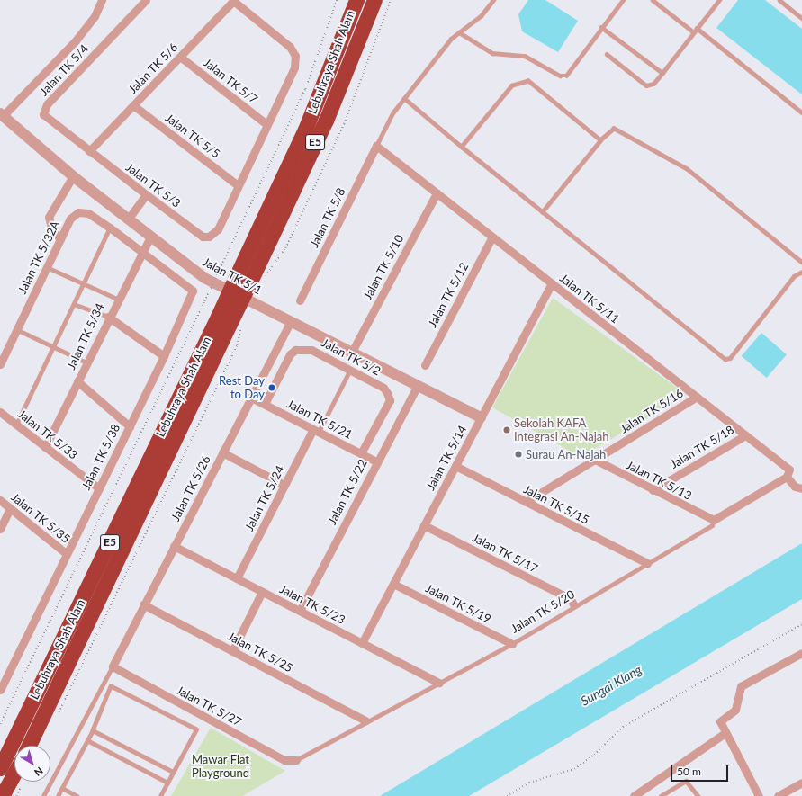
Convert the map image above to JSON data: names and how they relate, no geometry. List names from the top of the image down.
{
  "streets": {
    "highway": ["Lebuhraya Shah Alam", "E5"],
    "street": [
      "Jalan TK 5/6",
      "Jalan TK 5/4",
      "Jalan TK 5/7",
      "Jalan TK 5/5",
      "Jalan TK 5/3",
      "Jalan TK 5/8",
      "Jalan TK 5/32A",
      "Jalan TK 5/10",
      "Jalan TK 5/1",
      "Jalan TK 5/12",
      "Jalan TK 5/11",
      "Jalan TK 5/34",
      "Jalan TK 5/2",
      "Jalan TK 5/16",
      "Jalan TK 5/21",
      "Jalan TK 5/33",
      "Jalan TK 5/18",
      "Jalan TK 5/38",
      "Jalan TK 5/14",
      "Jalan TK 5/13",
      "Jalan TK 5/26",
      "Jalan TK 5/22",
      "Jalan TK 5/24",
      "Jalan TK 5/15",
      "Jalan TK 5/35",
      "Jalan TK 5/17",
      "Jalan TK 5/19",
      "Jalan TK 5/23",
      "Jalan TK 5/20",
      "Jalan TK 5/25",
      "Jalan TK 5/27"
    ]
  },
  "crossings": [
    ["Jalan TK 5/6", "Jalan TK 5/4"],
    ["Jalan TK 5/6", "Jalan TK 5/7"],
    ["Jalan TK 5/6", "Jalan TK 5/5"],
    ["Jalan TK 5/6", "Jalan TK 5/3"],
    ["Jalan TK 5/4", "Jalan TK 5/3"],
    ["Jalan TK 5/5", "Jalan TK 5/3"],
    ["Jalan TK 5/8", "Jalan TK 5/11"],
    ["Jalan TK 5/32A", "Jalan TK 5/34"],
    ["Jalan TK 5/32A", "Jalan TK 5/38"],
    ["Jalan TK 5/10", "Jalan TK 5/1"],
    ["Jalan TK 5/10", "Jalan TK 5/11"],
    ["Jalan TK 5/1", "Jalan TK 5/34"],
    ["Jalan TK 5/1", "Jalan TK 5/14"],
    ["Jalan TK 5/1", "Jalan TK 5/26"],
    ["Jalan TK 5/1", "Jalan TK 5/22"],
    ["Jalan TK 5/12", "Jalan TK 5/11"],
    ["Jalan TK 5/11", "Jalan TK 5/16"],
    ["Jalan TK 5/11", "Jalan TK 5/18"],
    ["Jalan TK 5/11", "Jalan TK 5/14"],
    ["Jalan TK 5/11", "Jalan TK 5/20"],
    ["Jalan TK 5/34", "Jalan TK 5/33"],
    ["Jalan TK 5/34", "Jalan TK 5/38"],
    ["Jalan TK 5/2", "Jalan TK 5/21"],
    ["Jalan TK 5/16", "Jalan TK 5/13"],
    ["Jalan TK 5/16", "Jalan TK 5/15"],
    ["Jalan TK 5/21", "Jalan TK 5/26"],
    ["Jalan TK 5/21", "Jalan TK 5/22"],
    ["Jalan TK 5/21", "Jalan TK 5/24"],
    ["Jalan TK 5/33", "Jalan TK 5/38"],
    ["Jalan TK 5/18", "Jalan TK 5/13"],
    ["Jalan TK 5/38", "Jalan TK 5/35"],
    ["Jalan TK 5/14", "Jalan TK 5/15"],
    ["Jalan TK 5/14", "Jalan TK 5/17"],
    ["Jalan TK 5/14", "Jalan TK 5/19"],
    ["Jalan TK 5/14", "Jalan TK 5/23"],
    ["Jalan TK 5/13", "Jalan TK 5/20"],
    ["Jalan TK 5/26", "Jalan TK 5/23"],
    ["Jalan TK 5/26", "Jalan TK 5/25"],
    ["Jalan TK 5/26", "Jalan TK 5/27"],
    ["Jalan TK 5/22", "Jalan TK 5/23"],
    ["Jalan TK 5/24", "Jalan TK 5/23"],
    ["Jalan TK 5/15", "Jalan TK 5/20"],
    ["Jalan TK 5/17", "Jalan TK 5/20"],
    ["Jalan TK 5/19", "Jalan TK 5/20"],
    ["Jalan TK 5/23", "Jalan TK 5/20"],
    ["Jalan TK 5/20", "Jalan TK 5/25"],
    ["Jalan TK 5/20", "Jalan TK 5/27"]
  ],
  "water": ["Sungai Klang"],
  "parks": ["Mawar Flat Playground"],
  "places": ["Rest Day to Day", "Sekolah KAFA Integrasi An-Najah", "Surau An-Najah"],
  "scale_bar": "50 m",
  "north": "bottom right"
}
